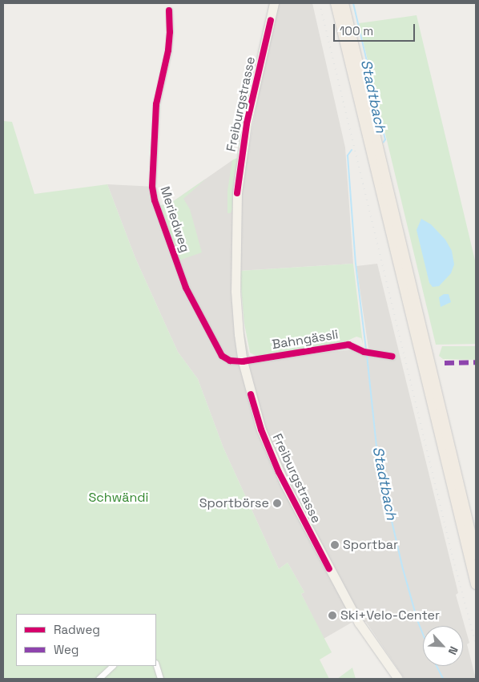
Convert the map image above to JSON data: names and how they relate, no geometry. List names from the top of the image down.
{
  "streets": {
    "main road": ["Freiburgstrasse"],
    "street": ["Meriedweg", "Bahngässli"]
  },
  "crossings": [
    ["Freiburgstrasse", "Meriedweg"],
    ["Freiburgstrasse", "Bahngässli"],
    ["Meriedweg", "Bahngässli"]
  ],
  "water": ["Stadtbach"],
  "parks": ["Schwändi"],
  "places": ["Sportbörse", "Sportbar", "Ski+Velo-Center"],
  "legend": ["Radweg", "Weg"],
  "scale_bar": "100 m",
  "north": "bottom right"
}
